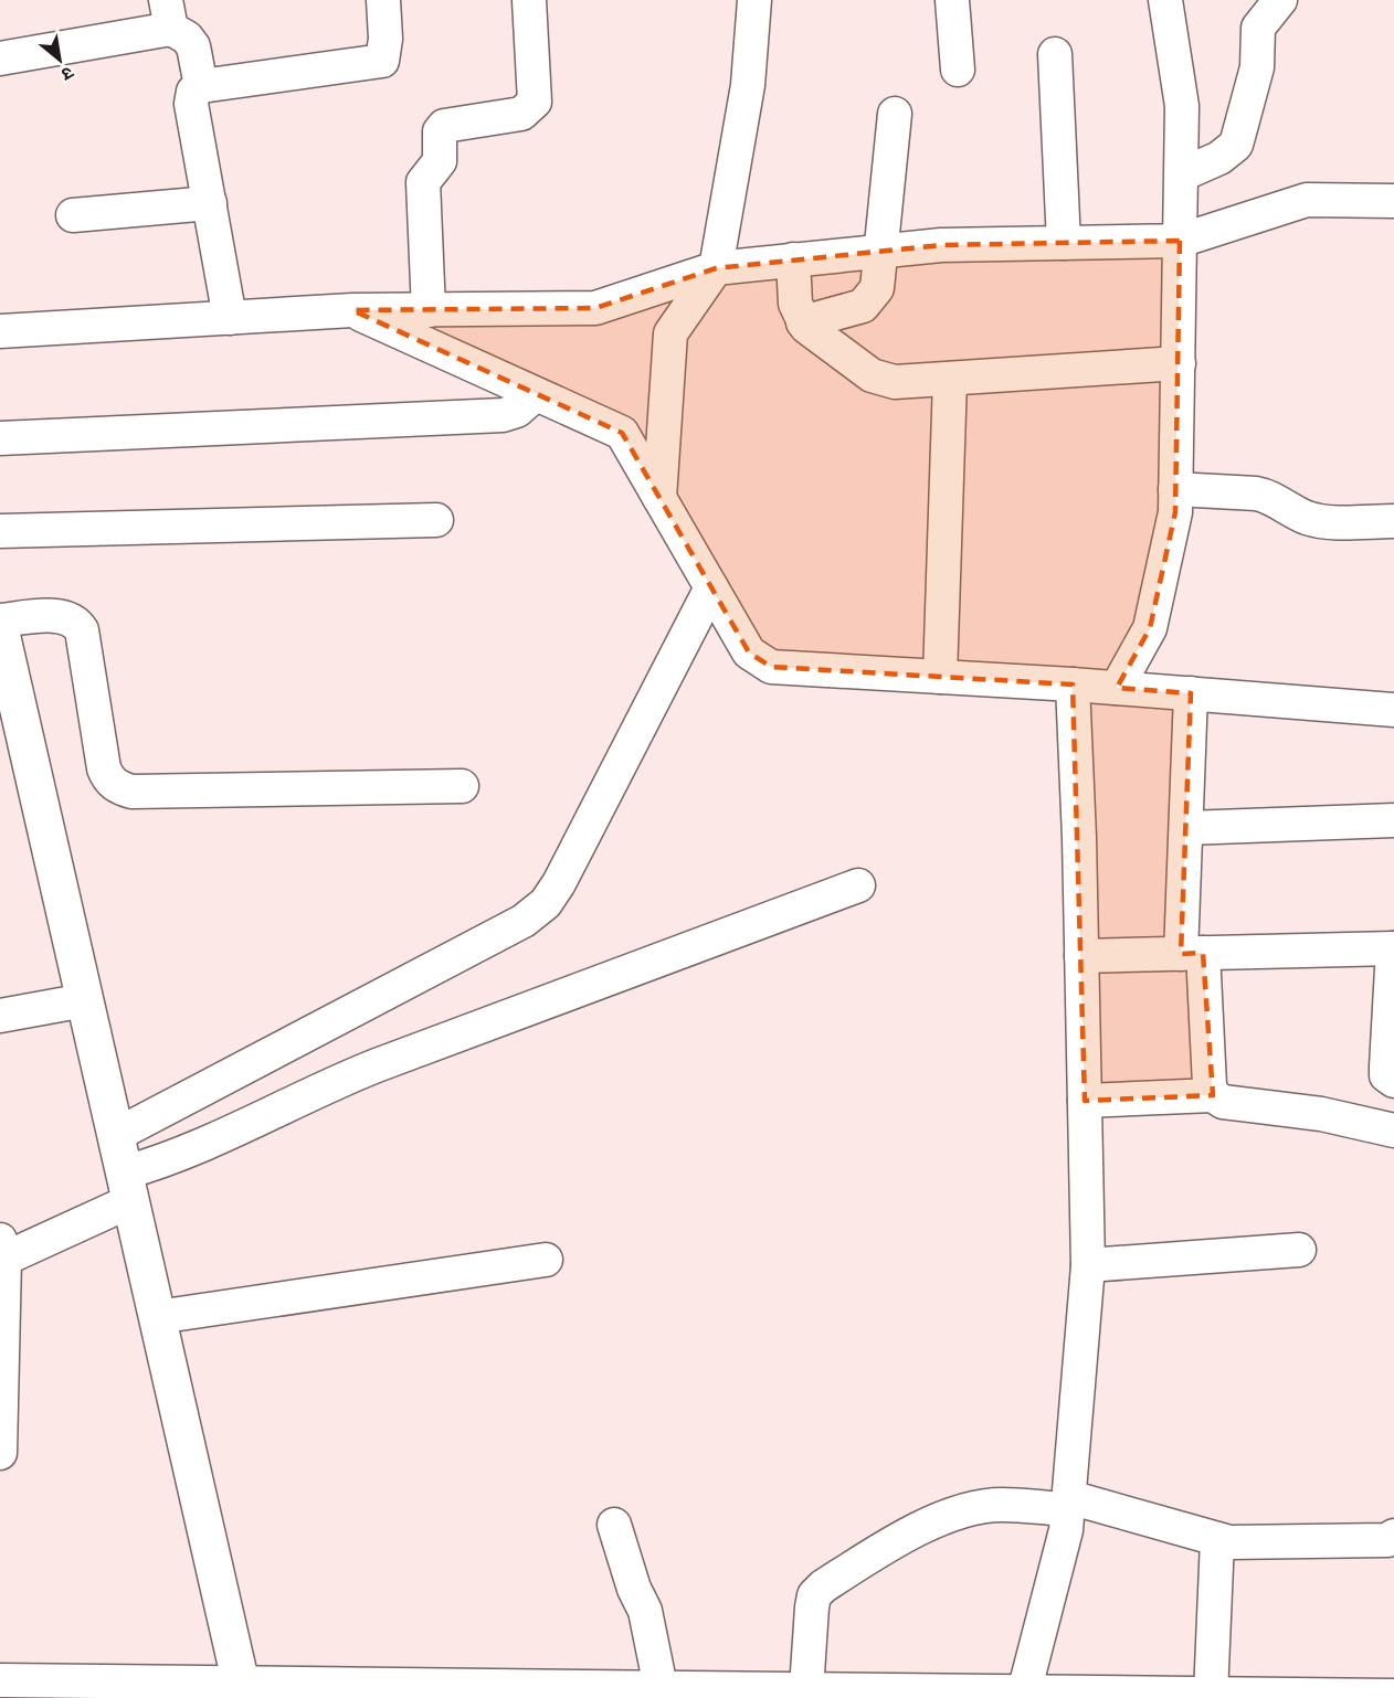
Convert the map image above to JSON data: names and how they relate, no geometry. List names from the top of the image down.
{
  "north": "bottom right"
}
